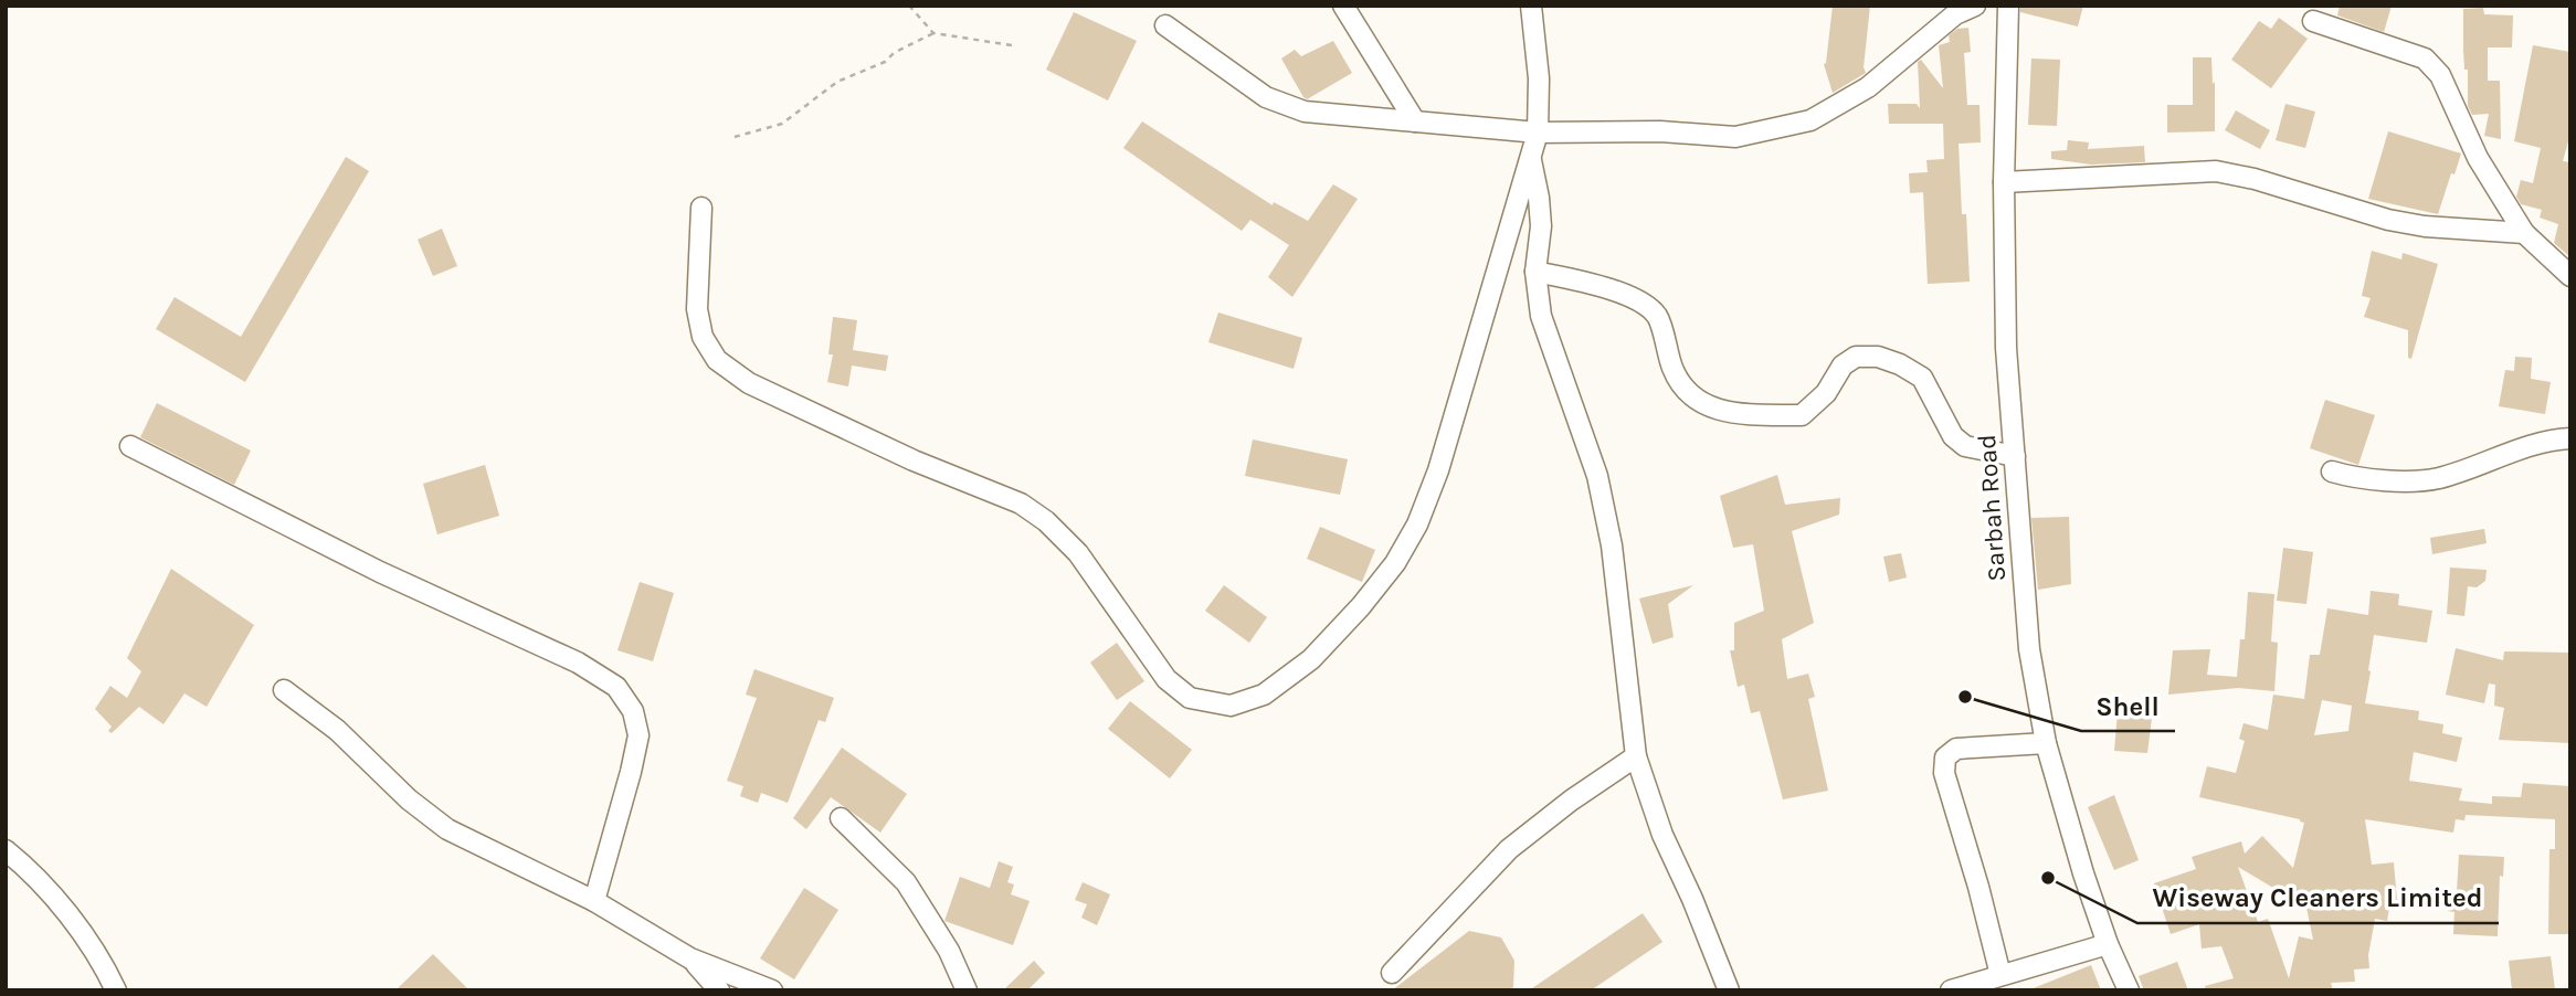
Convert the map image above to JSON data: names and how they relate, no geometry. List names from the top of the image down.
{
  "streets": {
    "street": ["Sarbah Road"]
  },
  "places": ["Shell", "Wiseway Cleaners Limited"]
}
